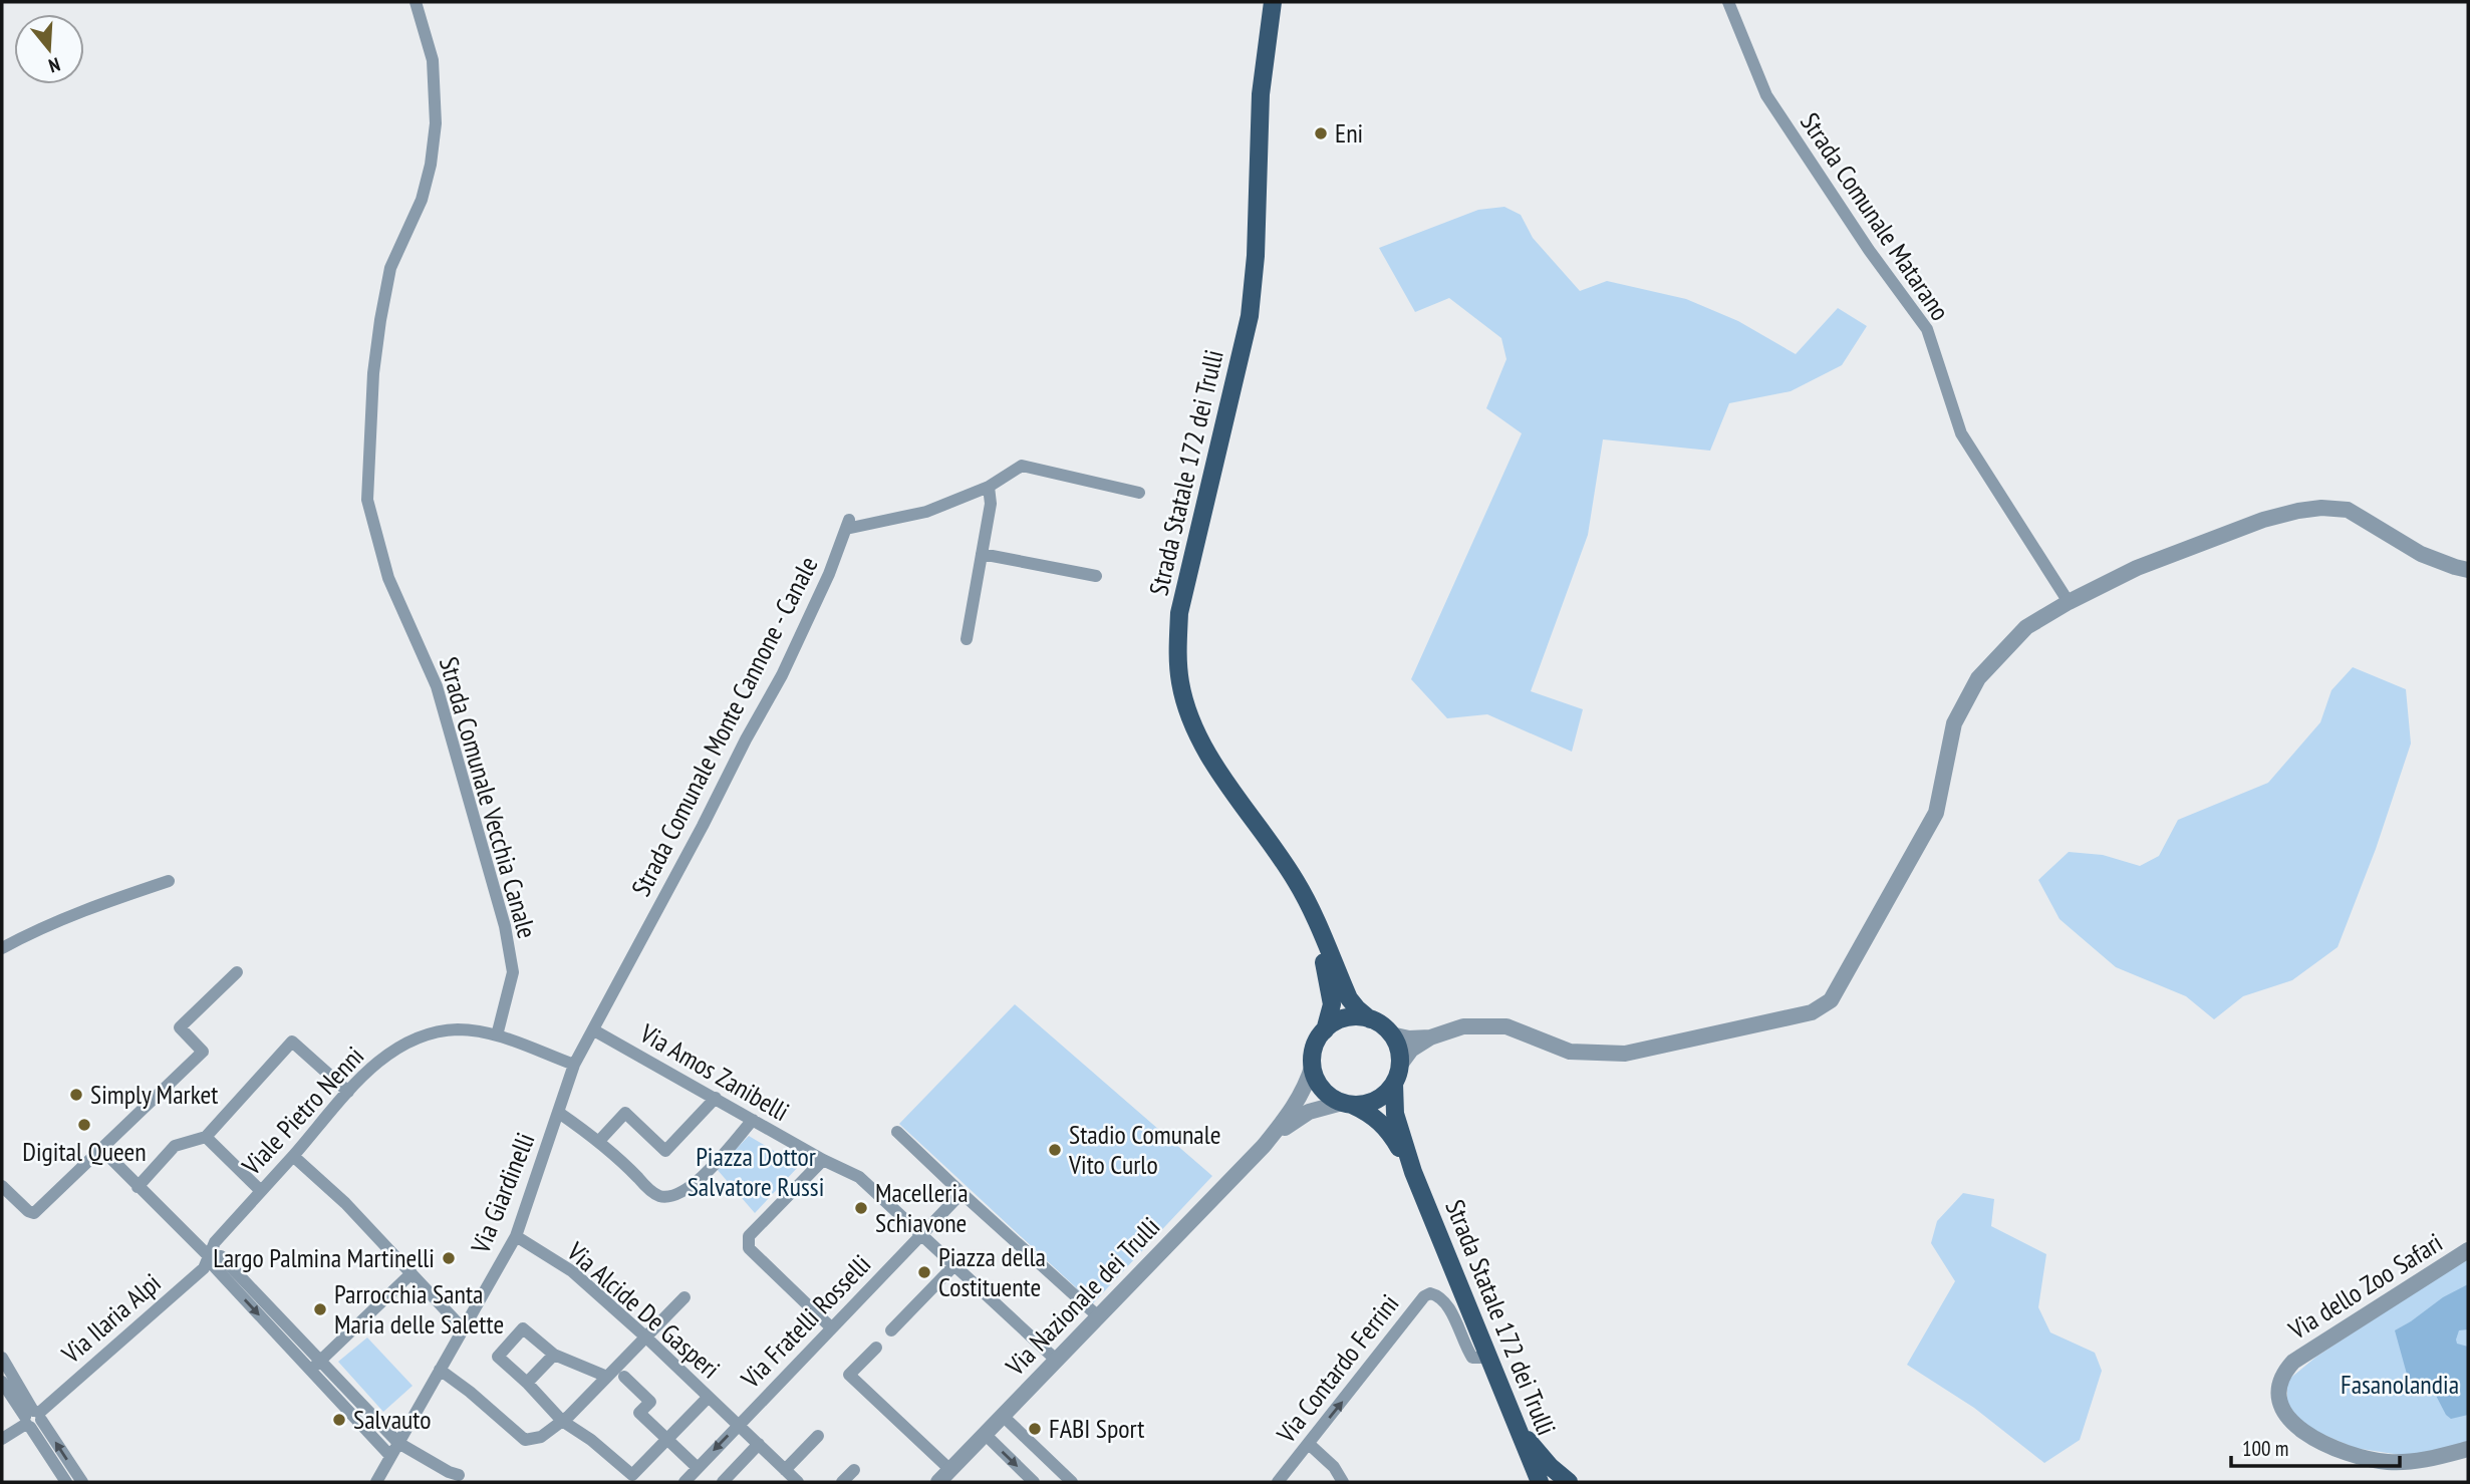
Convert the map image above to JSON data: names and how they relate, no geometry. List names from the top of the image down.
{
  "streets": {
    "main road": ["Strada Statale 172 dei Trulli"],
    "street": [
      "Strada Comunale Matarano",
      "Strada Comunale Monte Cannone - Canale",
      "Strada Comunale Vecchia Canale",
      "Via Amos Zanibelli",
      "Viale Pietro Nenni",
      "Via Giardinelli",
      "Via dello Zoo Safari",
      "Via Nazionale dei Trulli",
      "Via Alcide De Gasperi",
      "Via Ilaria Alpi",
      "Via Fratelli Rosselli",
      "Via Contardo Ferrini"
    ]
  },
  "crossings": [
    ["Strada Statale 172 dei Trulli", "Via Nazionale dei Trulli"],
    ["Strada Statale 172 dei Trulli", "Via Contardo Ferrini"],
    ["Strada Comunale Monte Cannone - Canale", "Via Giardinelli"],
    ["Strada Comunale Vecchia Canale", "Viale Pietro Nenni"],
    ["Via Amos Zanibelli", "Via Giardinelli"],
    ["Via Amos Zanibelli", "Via Fratelli Rosselli"],
    ["Viale Pietro Nenni", "Via Giardinelli"],
    ["Viale Pietro Nenni", "Via Ilaria Alpi"],
    ["Via Giardinelli", "Via Alcide De Gasperi"],
    ["Via Alcide De Gasperi", "Via Fratelli Rosselli"]
  ],
  "parks": ["Piazza Dottor Salvatore Russi", "Fasanolandia"],
  "places": [
    "Eni",
    "Simply Market",
    "Digital Queen",
    "Stadio Comunale Vito Curlo",
    "Macelleria Schiavone",
    "Largo Palmina Martinelli",
    "Piazza della Costituente",
    "Parrocchia Santa Maria delle Salette",
    "Salvauto",
    "FABI Sport"
  ],
  "scale_bar": "100 m",
  "north": "bottom"
}
